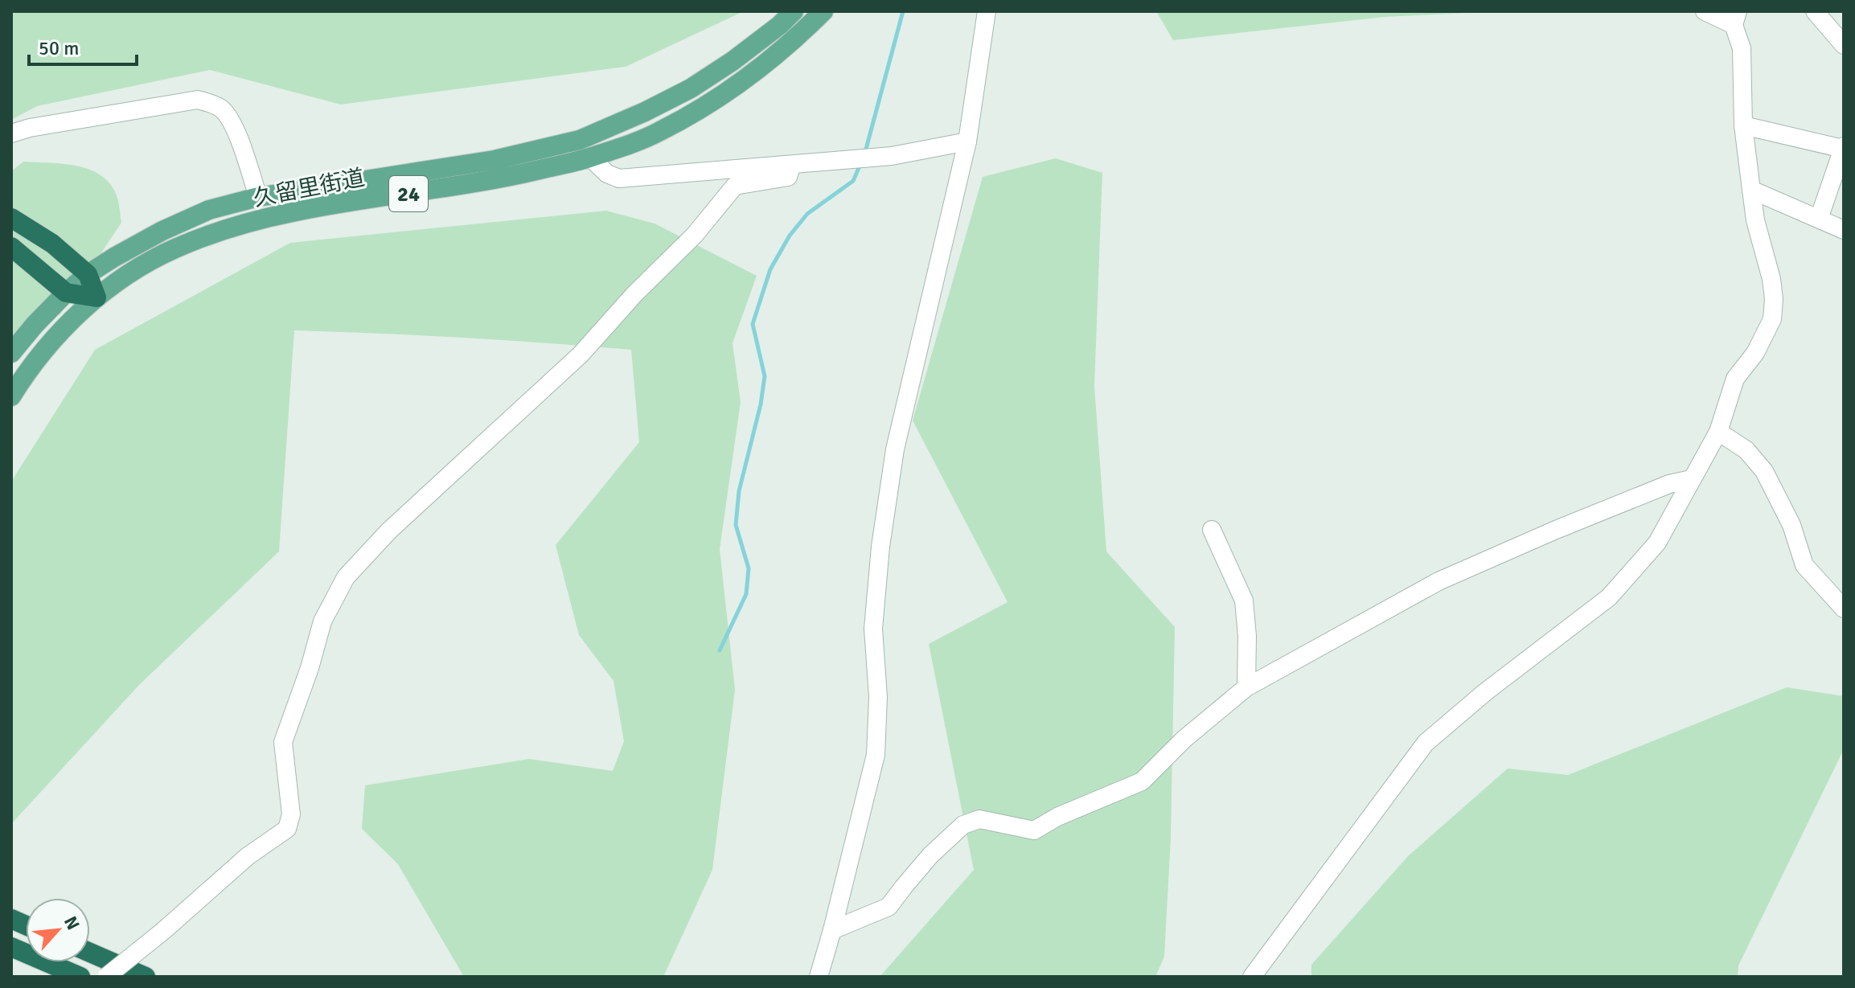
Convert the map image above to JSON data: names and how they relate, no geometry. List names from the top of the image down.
{
  "streets": {
    "main road": ["久留里街道", "24"]
  },
  "scale_bar": "50 m",
  "north": "top right"
}
